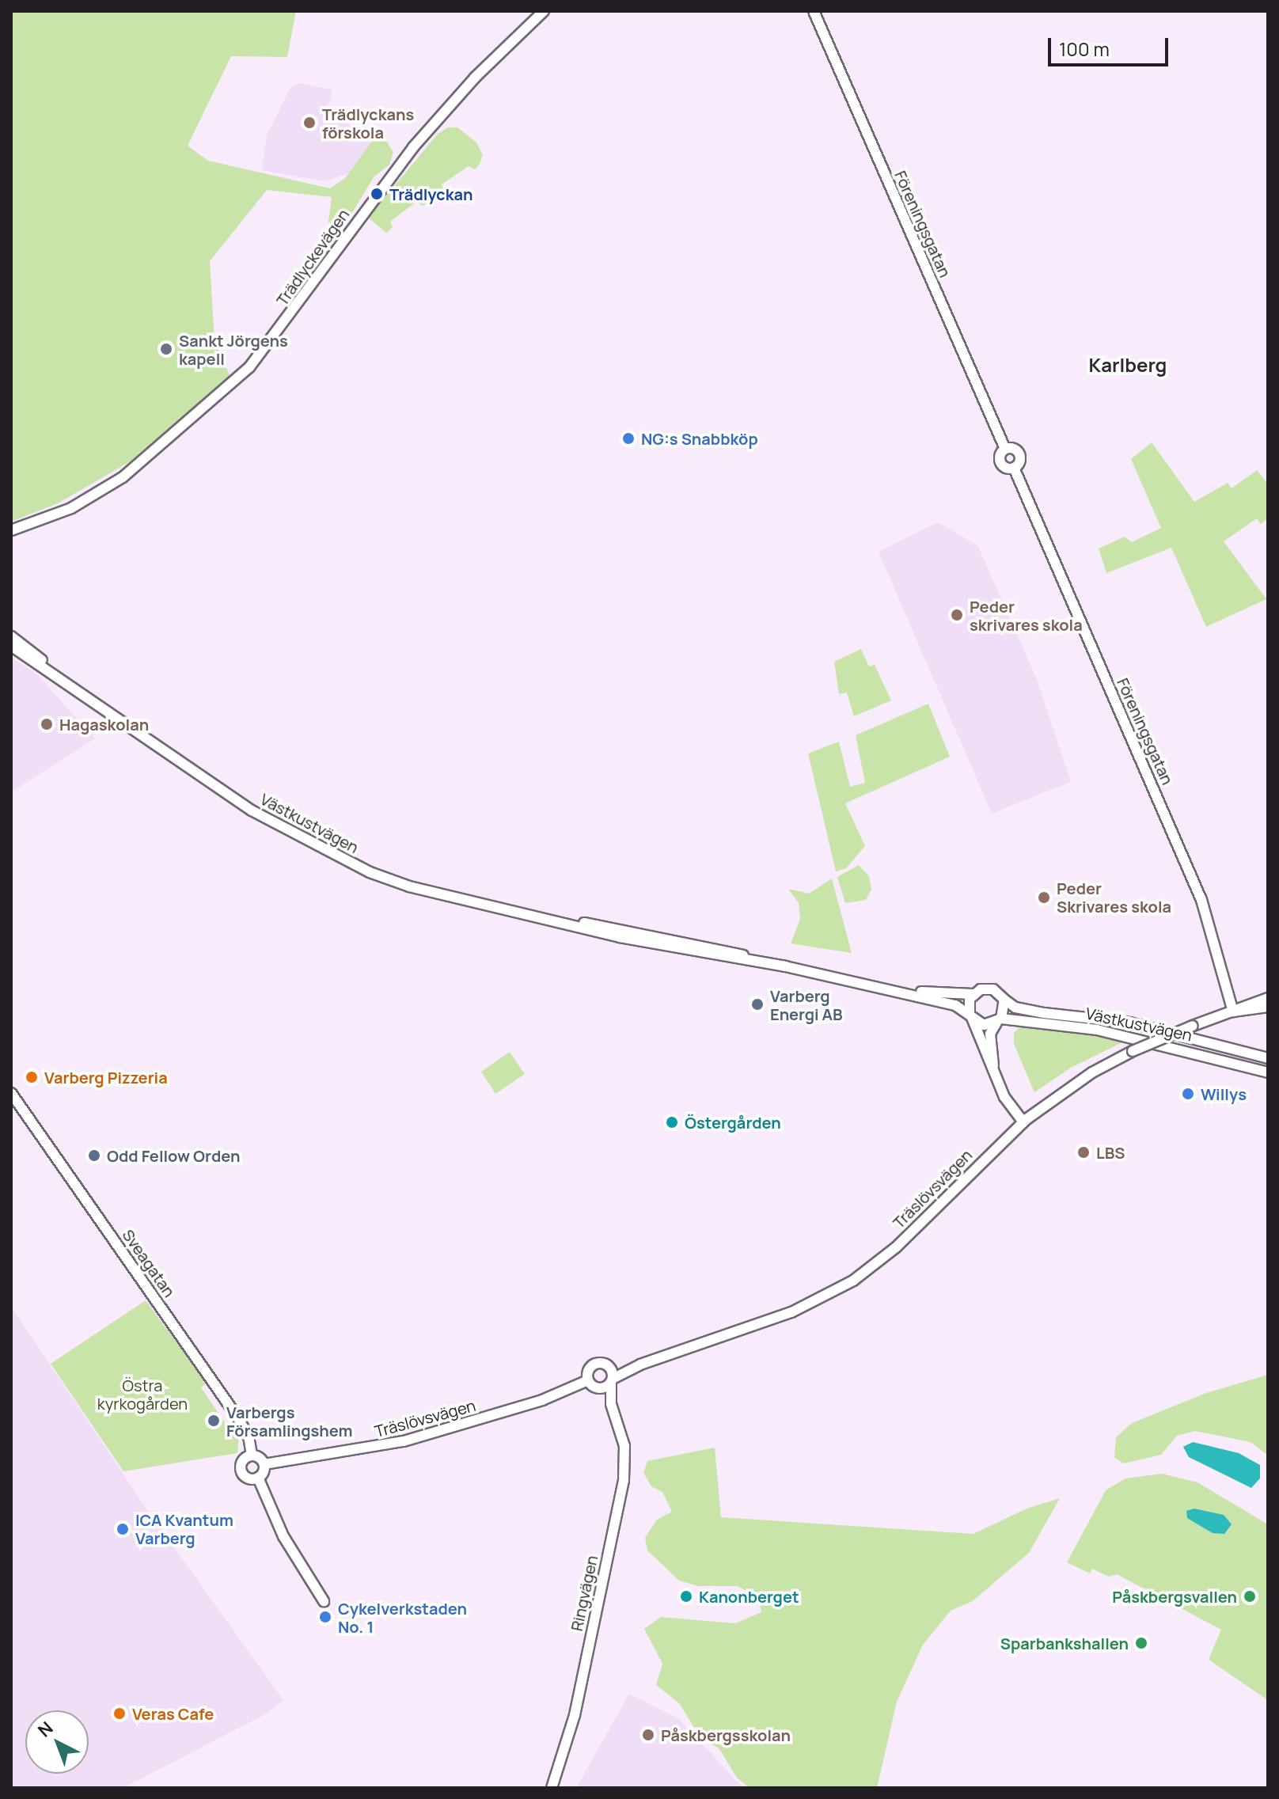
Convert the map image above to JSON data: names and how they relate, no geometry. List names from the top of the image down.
{
  "streets": {
    "street": [
      "Föreningsgatan",
      "Trädlyckevägen",
      "Västkustvägen",
      "Träslövsvägen",
      "Sveagatan",
      "Ringvägen"
    ]
  },
  "crossings": [
    ["Föreningsgatan", "Träslövsvägen"],
    ["Träslövsvägen", "Sveagatan"],
    ["Träslövsvägen", "Ringvägen"]
  ],
  "districts": ["Karlberg"],
  "parks": ["Östra kyrkogården"],
  "places": [
    "Trädlyckans förskola",
    "Trädlyckan",
    "Sankt Jörgens kapell",
    "NG:s Snabbköp",
    "Peder skrivares skola",
    "Hagaskolan",
    "Peder Skrivares skola",
    "Varberg Energi AB",
    "Varberg Pizzeria",
    "Willys",
    "Östergården",
    "LBS",
    "Odd Fellow Orden",
    "Varbergs Församlingshem",
    "ICA Kvantum Varberg",
    "Kanonberget",
    "Påskbergsvallen",
    "Cykelverkstaden No. 1",
    "Sparbankshallen",
    "Veras Cafe",
    "Påskbergsskolan"
  ],
  "scale_bar": "100 m",
  "north": "top left"
}
